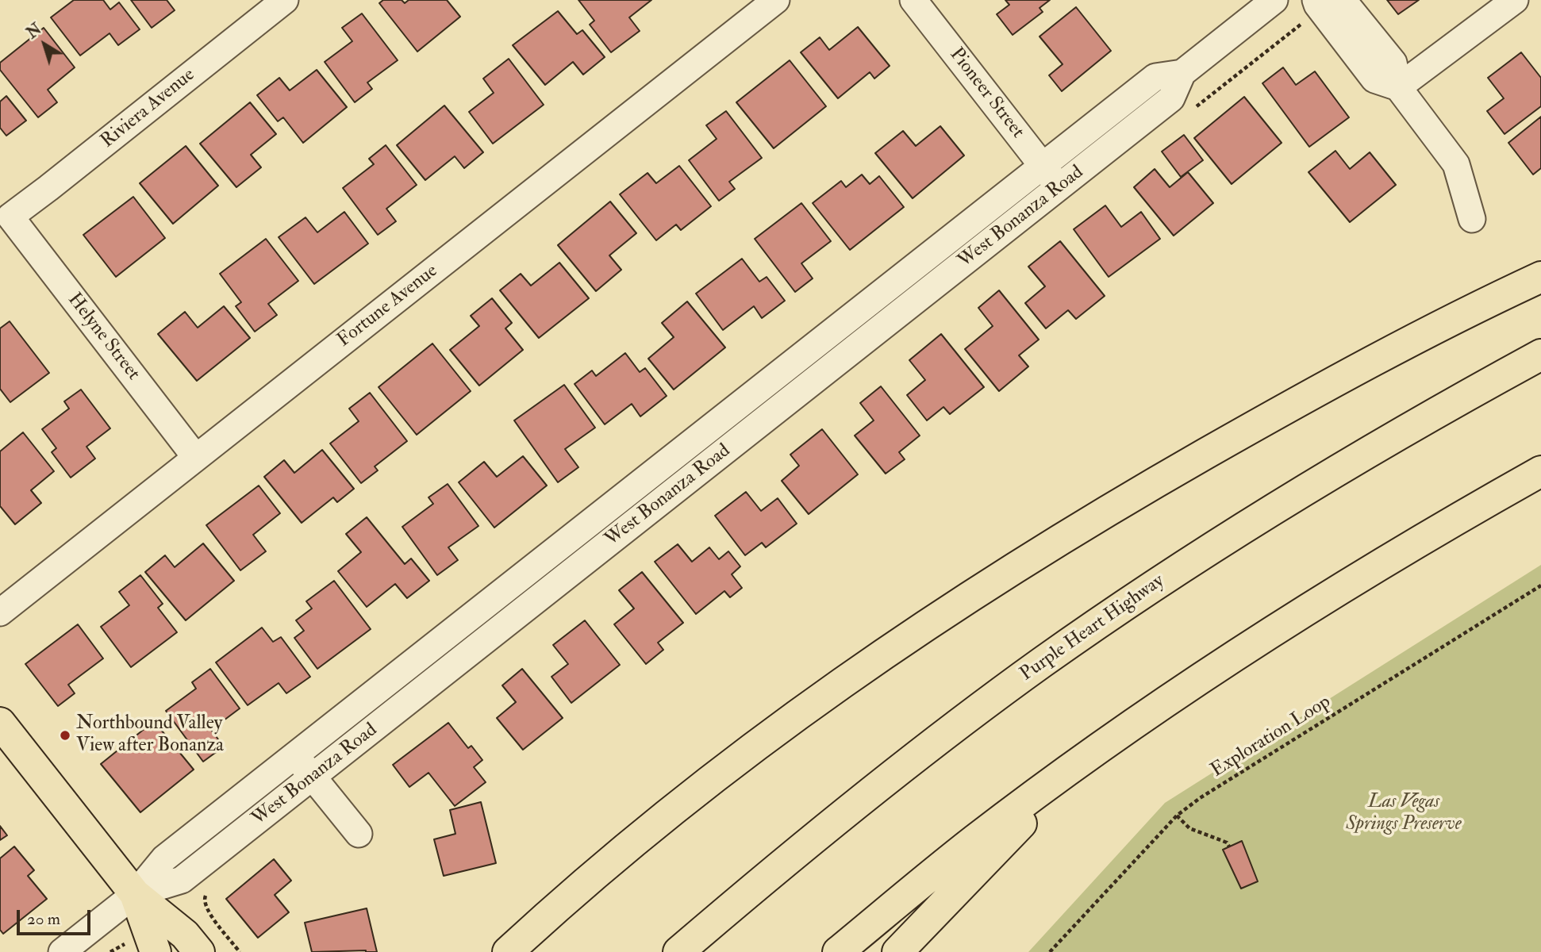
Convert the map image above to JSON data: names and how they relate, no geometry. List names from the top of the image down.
{
  "streets": {
    "main road": ["Purple Heart Highway"],
    "street": [
      "Pioneer Street",
      "Riviera Avenue",
      "West Bonanza Road",
      "Fortune Avenue",
      "Helyne Street"
    ],
    "path": ["Exploration Loop"]
  },
  "crossings": [
    ["Pioneer Street", "West Bonanza Road"],
    ["Riviera Avenue", "Helyne Street"],
    ["Fortune Avenue", "Helyne Street"]
  ],
  "parks": ["Las Vegas Springs Preserve"],
  "places": ["Northbound Valley View after Bonanza"],
  "scale_bar": "20 m",
  "north": "top left"
}
